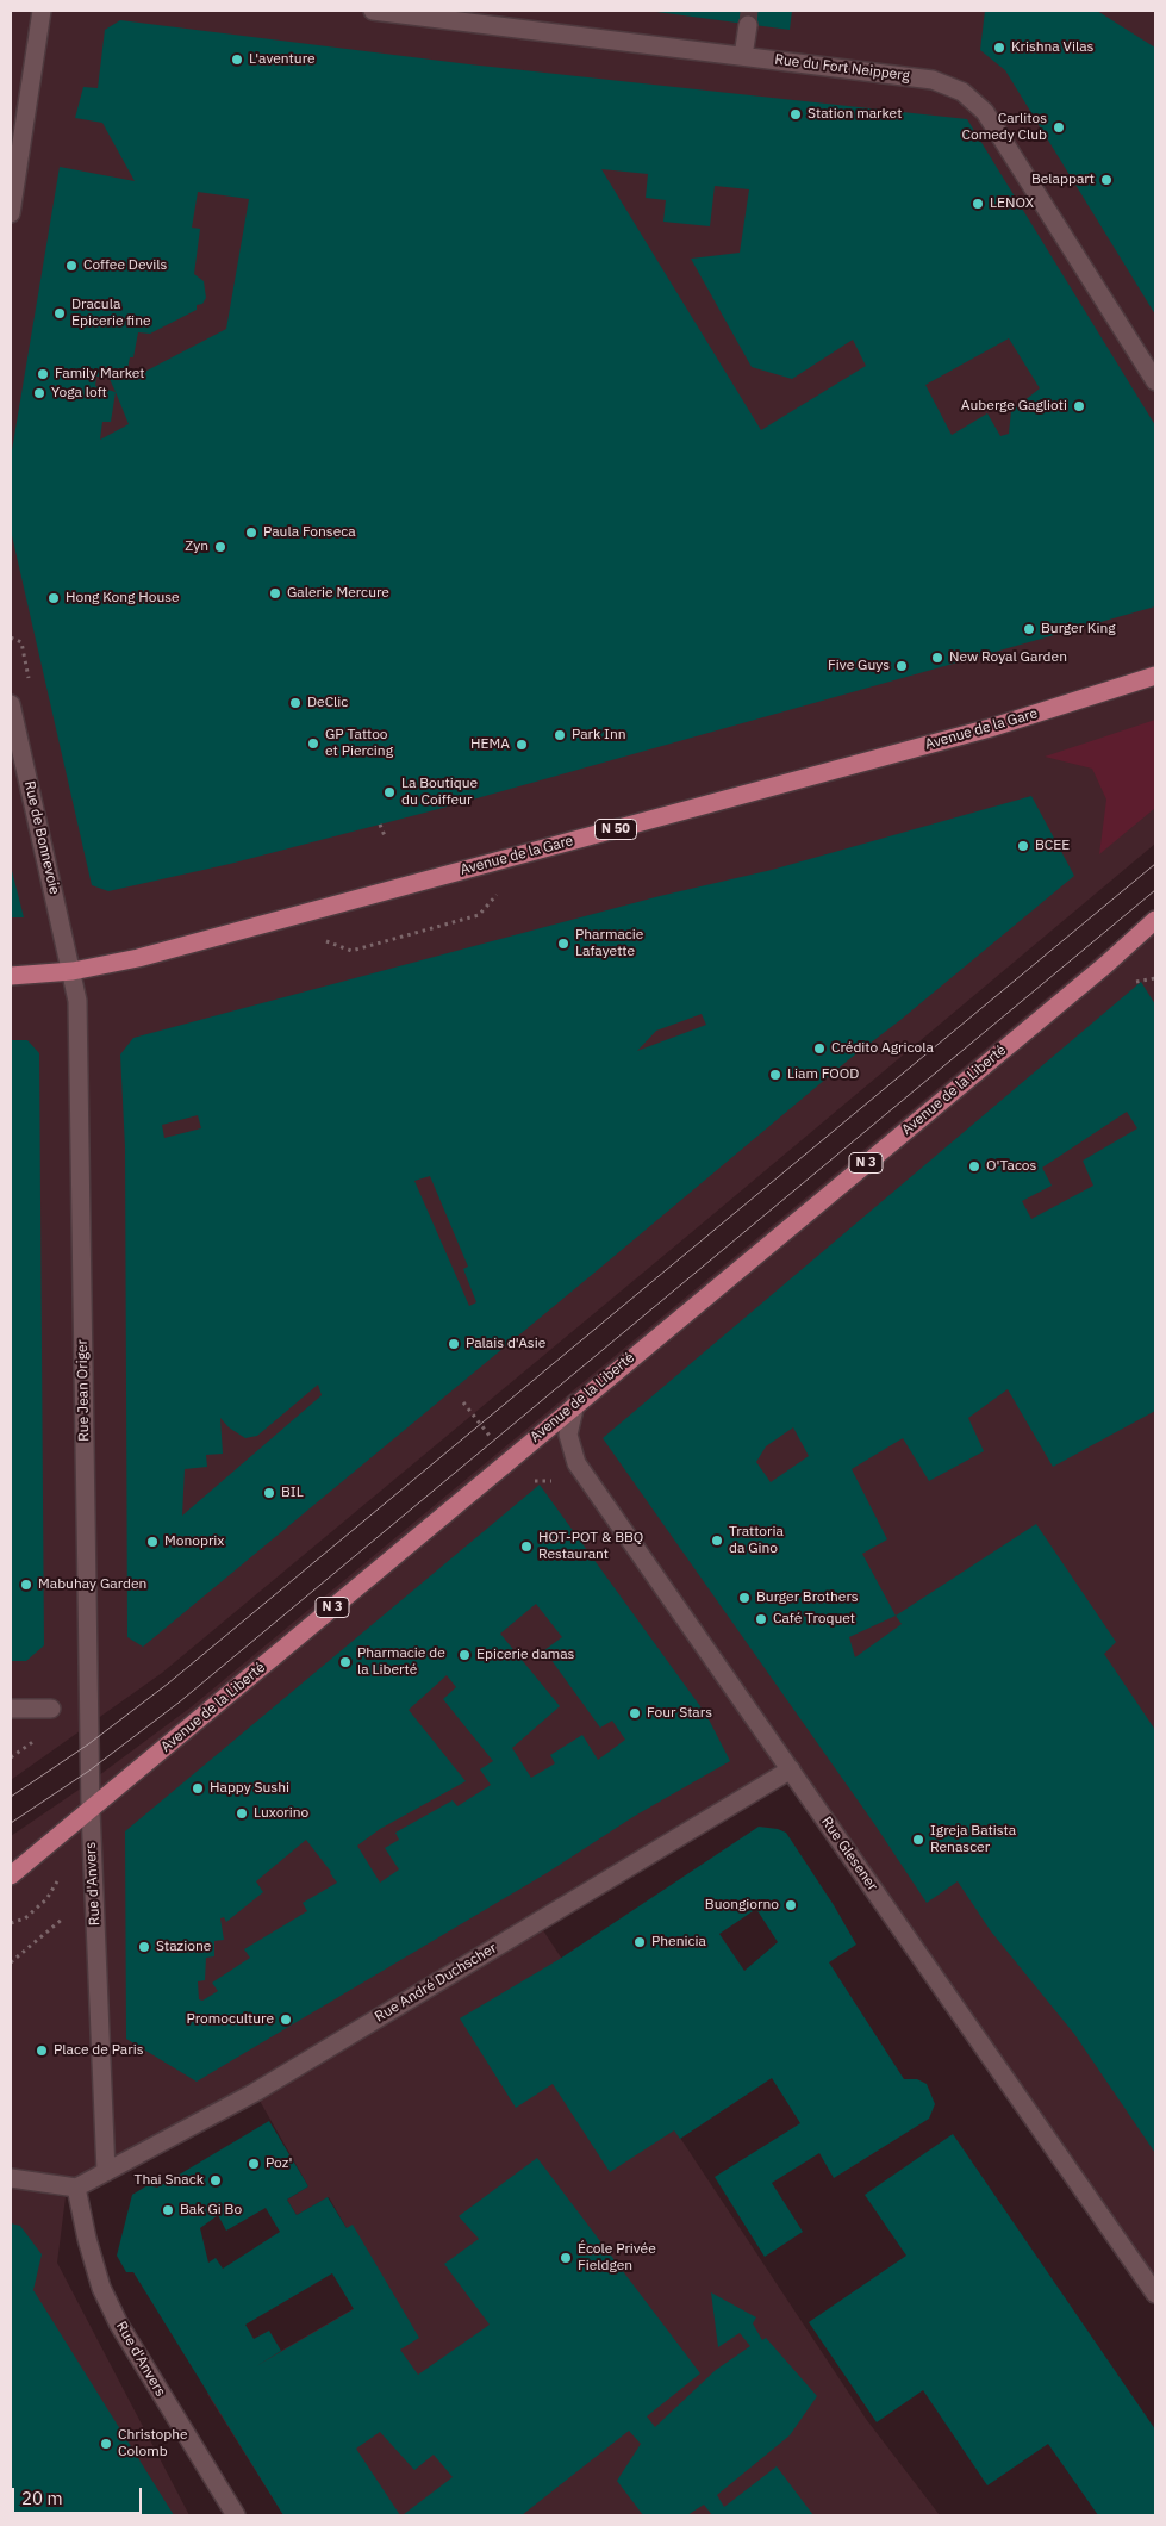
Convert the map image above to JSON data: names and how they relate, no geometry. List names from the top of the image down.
{
  "streets": {
    "main road": [
      "Avenue de la Gare",
      "N 50",
      "Avenue de la Liberté",
      "N 3"
    ],
    "street": [
      "Rue du Fort Neipperg",
      "Rue de Bonnevoie",
      "Rue Jean Origer",
      "Rue Glesener",
      "Rue d'Anvers",
      "Rue André Duchscher"
    ]
  },
  "crossings": [
    ["Avenue de la Gare", "Rue de Bonnevoie"],
    ["Avenue de la Gare", "Rue Jean Origer"],
    ["Rue de Bonnevoie", "Rue Jean Origer"],
    ["Avenue de la Liberté", "Rue Jean Origer"],
    ["Avenue de la Liberté", "Rue Glesener"],
    ["Avenue de la Liberté", "Rue d'Anvers"],
    ["Rue Jean Origer", "Rue d'Anvers"],
    ["Rue Glesener", "Rue André Duchscher"],
    ["Rue d'Anvers", "Rue André Duchscher"]
  ],
  "places": [
    "Krishna Vilas",
    "L'aventure",
    "Station market",
    "Carlitos Comedy Club",
    "Belappart",
    "LENOX",
    "Coffee Devils",
    "Dracula Epicerie fine",
    "Family Market",
    "Yoga loft",
    "Auberge Gaglioti",
    "Paula Fonseca",
    "Zyn",
    "Galerie Mercure",
    "Hong Kong House",
    "Burger King",
    "New Royal Garden",
    "Five Guys",
    "DeClic",
    "Park Inn",
    "GP Tattoo et Piercing",
    "HEMA",
    "La Boutique du Coiffeur",
    "BCEE",
    "Pharmacie Lafayette",
    "Crédito Agricola",
    "Liam FOOD",
    "O'Tacos",
    "Palais d'Asie",
    "BIL",
    "Trattoria da Gino",
    "Monoprix",
    "HOT-POT & BBQ Restaurant",
    "Mabuhay Garden",
    "Burger Brothers",
    "Café Troquet",
    "Epicerie damas",
    "Pharmacie de la Liberté",
    "Four Stars",
    "Happy Sushi",
    "Luxorino",
    "Igreja Batista Renascer",
    "Buongiorno",
    "Phenicia",
    "Stazione",
    "Promoculture",
    "Place de Paris",
    "Poz'",
    "Thai Snack",
    "Bak Gi Bo",
    "École Privée Fieldgen",
    "Christophe Colomb"
  ],
  "scale_bar": "20 m"
}
